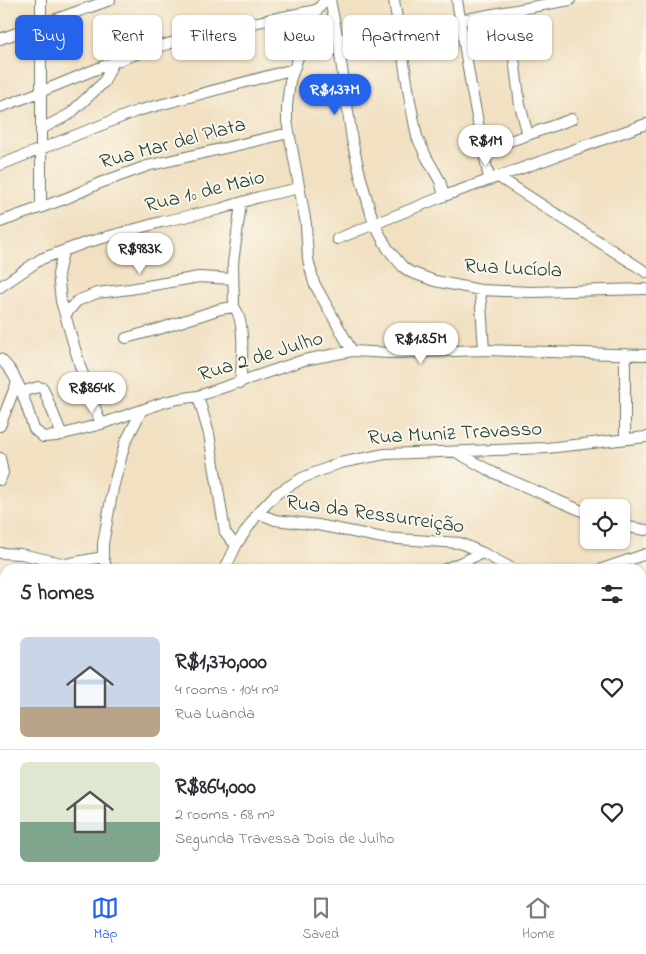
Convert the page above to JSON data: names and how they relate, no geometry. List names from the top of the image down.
{
  "streets": {
    "street": [
      "Rua Mar del Plata",
      "Rua 1º de Maio",
      "Rua Lucíola",
      "Rua 2 de Julho",
      "Rua Muniz Travasso",
      "Rua da Ressurreição"
    ]
  },
  "crossings": [
    ["Rua Muniz Travasso", "Rua da Ressurreição"]
  ],
  "page": {
    "chip": [
      "Buy",
      "Rent",
      "Filters",
      "New",
      "Apartment",
      "House"
    ],
    "price": [
      "R$1.37M",
      "R$1M",
      "R$983K",
      "R$1.85M",
      "R$864K"
    ],
    "heading": "5 homes",
    "list": [
      {
        "name": "R$1,370,000",
        "note": "4 rooms · 104 m² · Rua Luanda"
      },
      {
        "name": "R$864,000",
        "note": "2 rooms · 68 m² · Segunda Travessa Dois de Julho"
      }
    ],
    "tabs": ["Map", "Saved", "Home"]
  }
}
